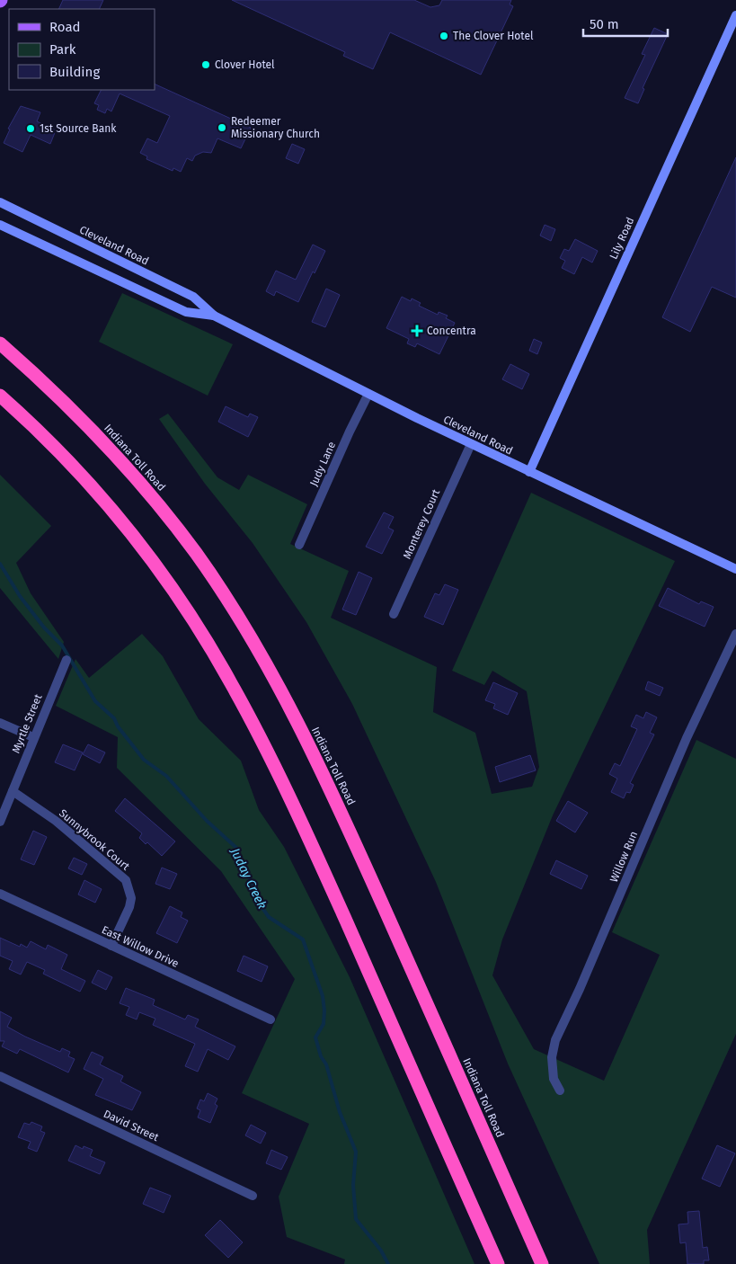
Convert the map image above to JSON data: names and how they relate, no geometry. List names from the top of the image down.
{
  "streets": {
    "highway": ["Indiana Toll Road"],
    "main road": ["Lily Road", "Cleveland Road"],
    "street": [
      "Judy Lane",
      "Monterey Court",
      "Myrtle Street",
      "Sunnybrook Court",
      "Willow Run",
      "East Willow Drive",
      "David Street"
    ]
  },
  "crossings": [
    ["Lily Road", "Cleveland Road"],
    ["Cleveland Road", "Judy Lane"],
    ["Cleveland Road", "Monterey Court"],
    ["Myrtle Street", "Sunnybrook Court"],
    ["Sunnybrook Court", "East Willow Drive"]
  ],
  "water": ["Juday Creek"],
  "places": {
    "other": [
      "The Clover Hotel",
      "Clover Hotel",
      "Redeemer Missionary Church",
      "1st Source Bank"
    ],
    "health": ["Concentra"]
  },
  "legend": ["Road", "Park", "Building"],
  "scale_bar": "50 m"
}
